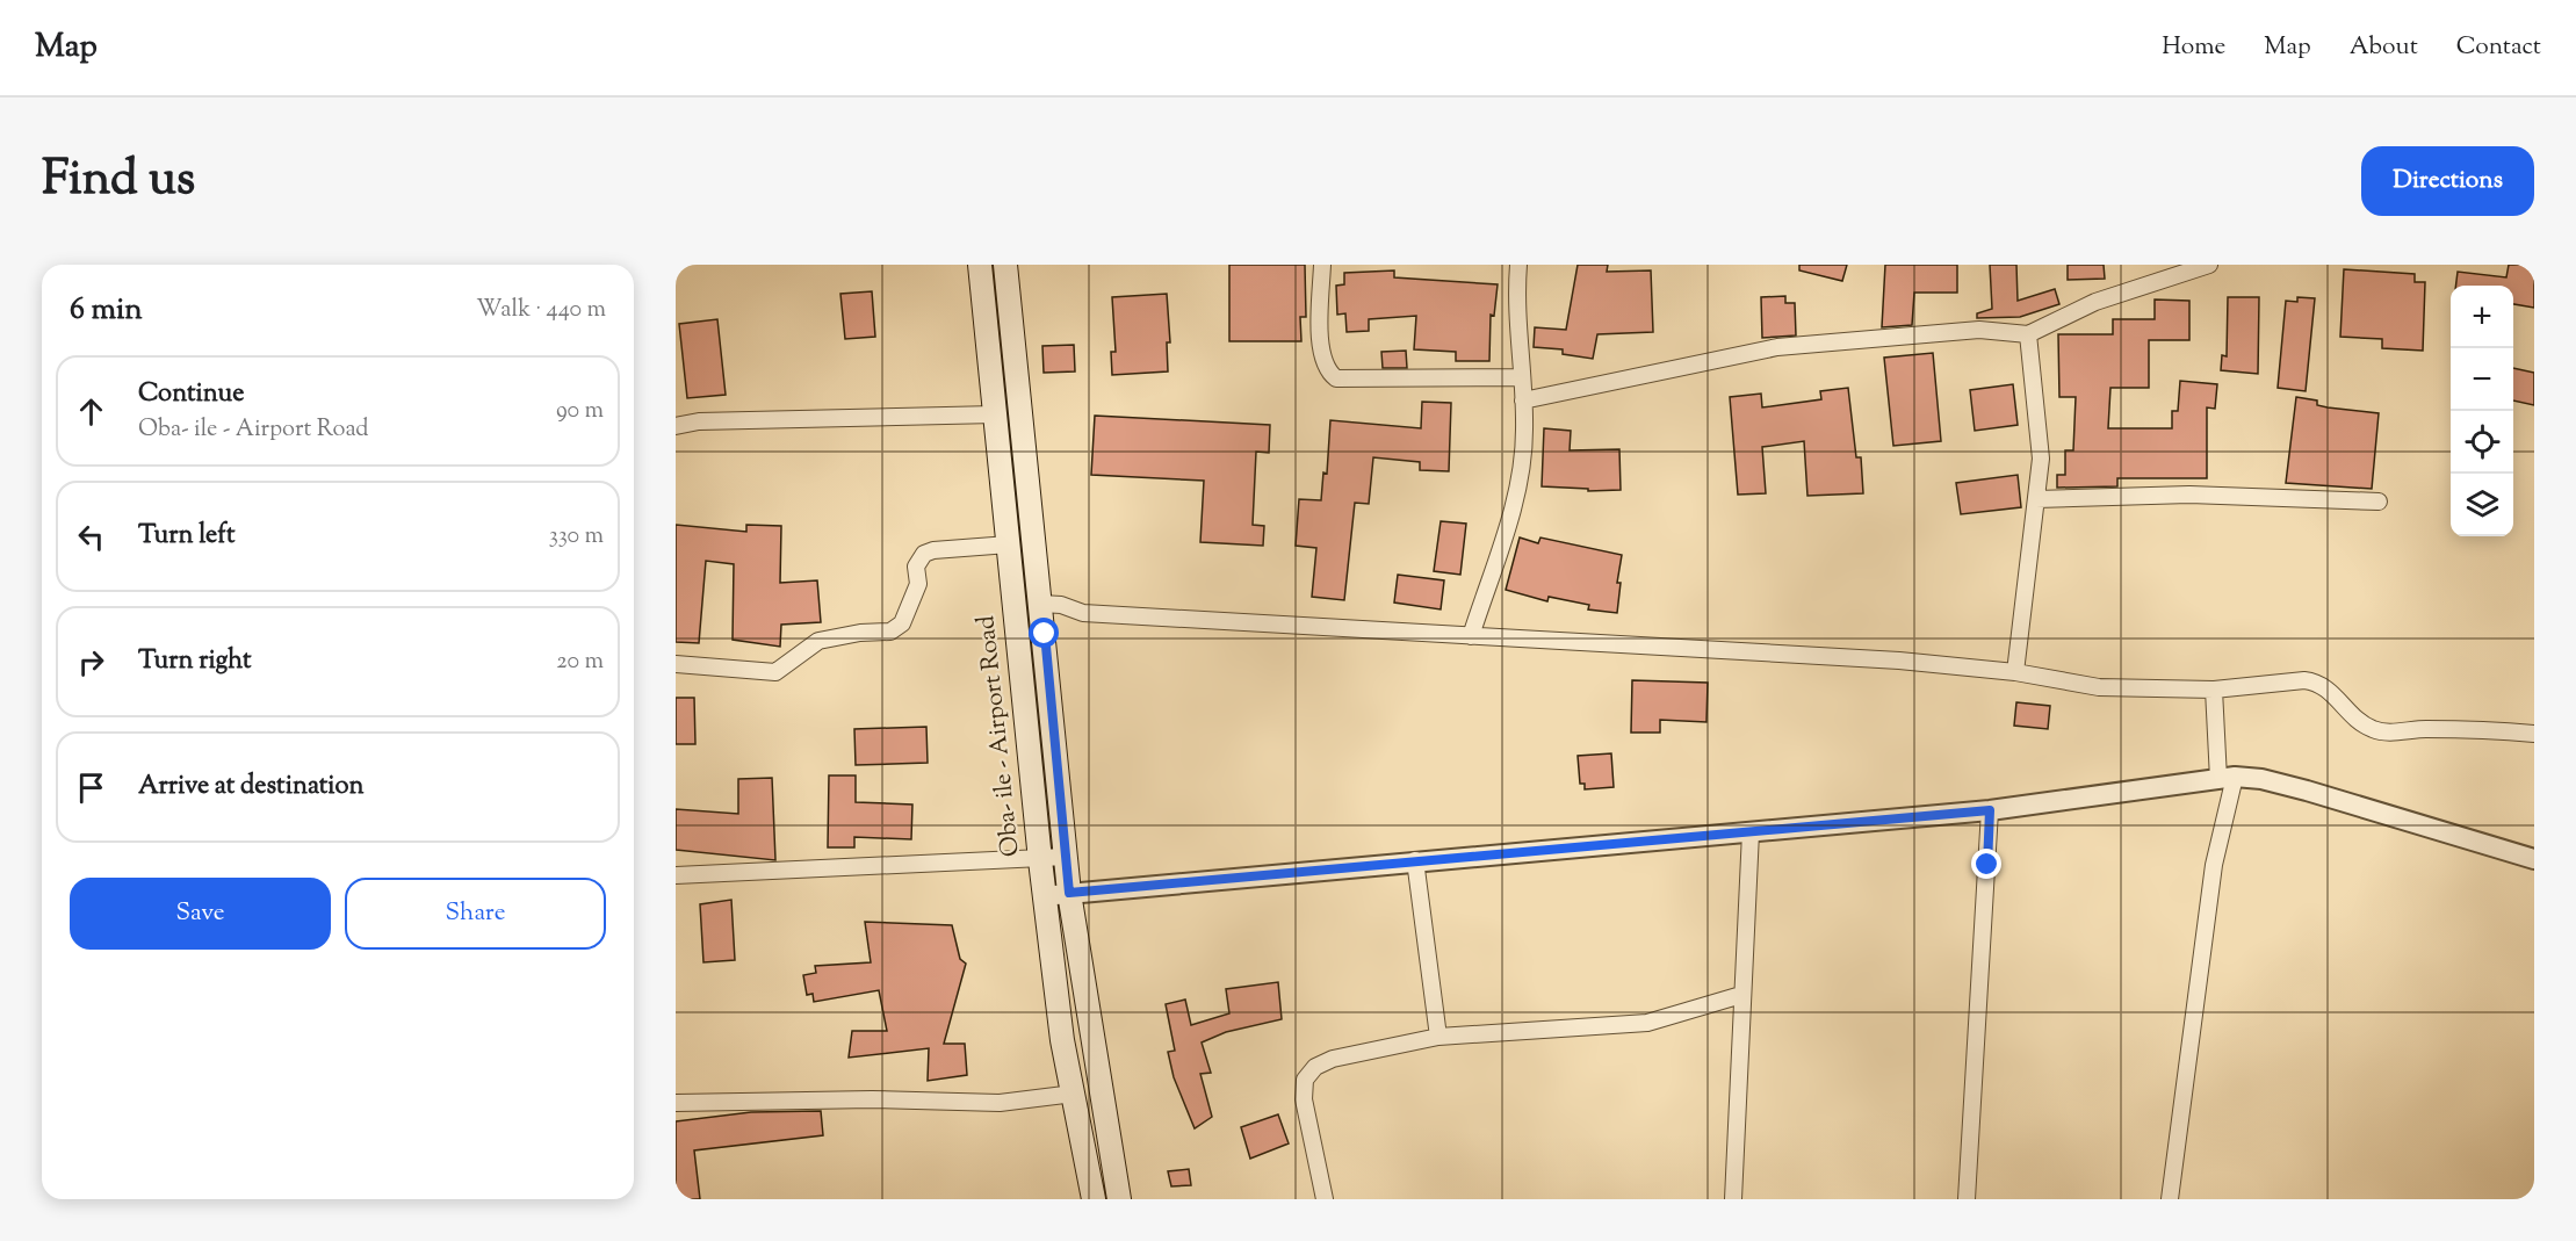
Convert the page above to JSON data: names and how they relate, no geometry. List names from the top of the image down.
{
  "streets": {
    "main road": ["Oba- ile - Airport Road"]
  },
  "page": {
    "header": "Map",
    "nav": [
      "Home",
      "Map",
      "About",
      "Contact"
    ],
    "title": "Find us",
    "buttons": [
      "Directions",
      ["Save", "Share"]
    ],
    "heading": ["6 min", "Walk · 440 m"],
    "map_buttons": ["+", "−"],
    "list": [
      ["Continue", "Oba- ile - Airport Road", "90 m"],
      ["Turn left", "330 m"],
      ["Turn right", "20 m"],
      "Arrive at destination"
    ]
  }
}
